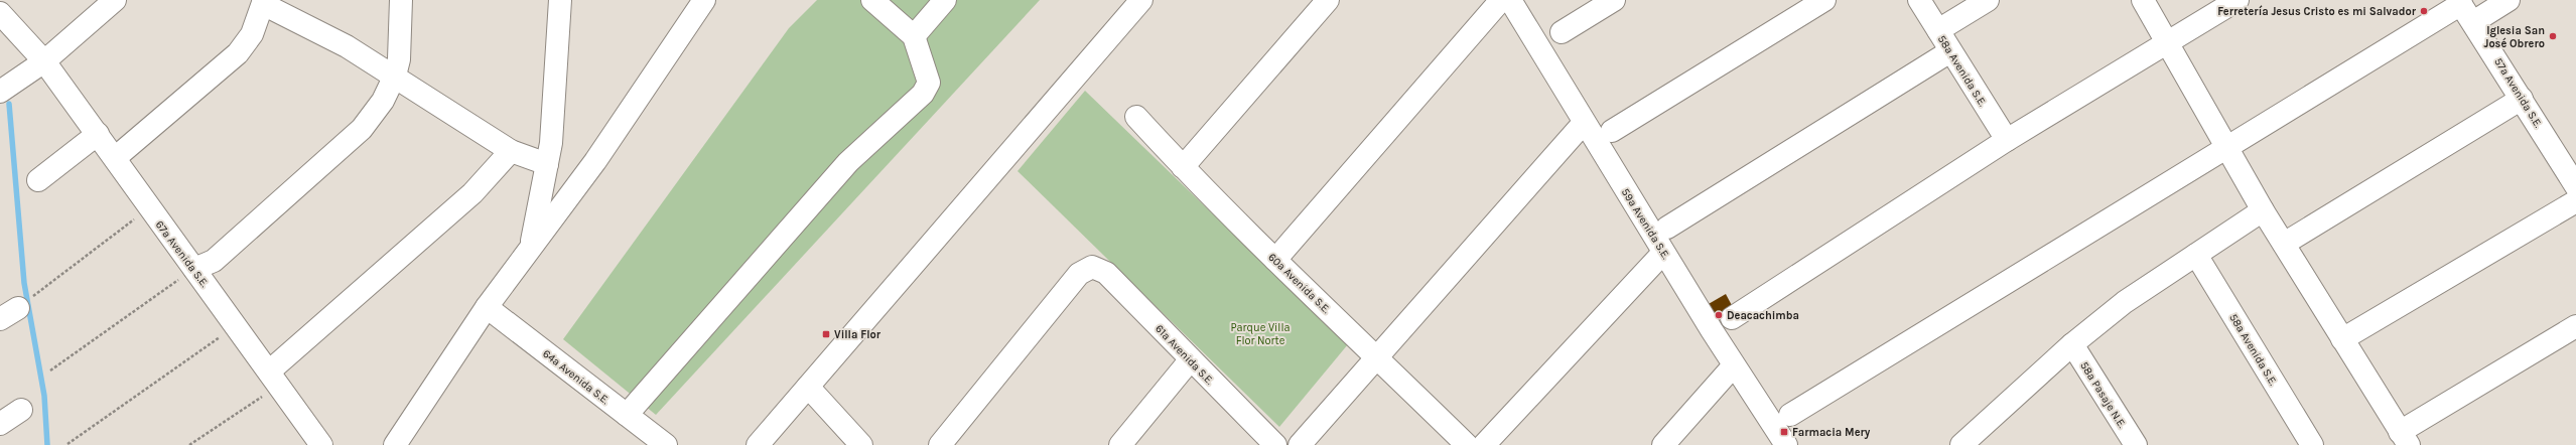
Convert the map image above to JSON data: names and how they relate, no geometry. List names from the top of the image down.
{
  "streets": {
    "street": [
      "58a Avenida S.E.",
      "57a Avenida S.E.",
      "59a Avenida S.E.",
      "67a Avenida S.E.",
      "60a Avenida S.E.",
      "61a Avenida S.E.",
      "64a Avenida S.E.",
      "58a Pasaje N.E."
    ]
  },
  "parks": ["Parque Villa Flor Norte"],
  "places": {
    "other": ["Ferretería Jesus Cristo es mi Salvador", "Iglesia San José Obrero", "Deacachimba"],
    "transit": ["Villa Flor", "Farmacia Mery"]
  }
}
